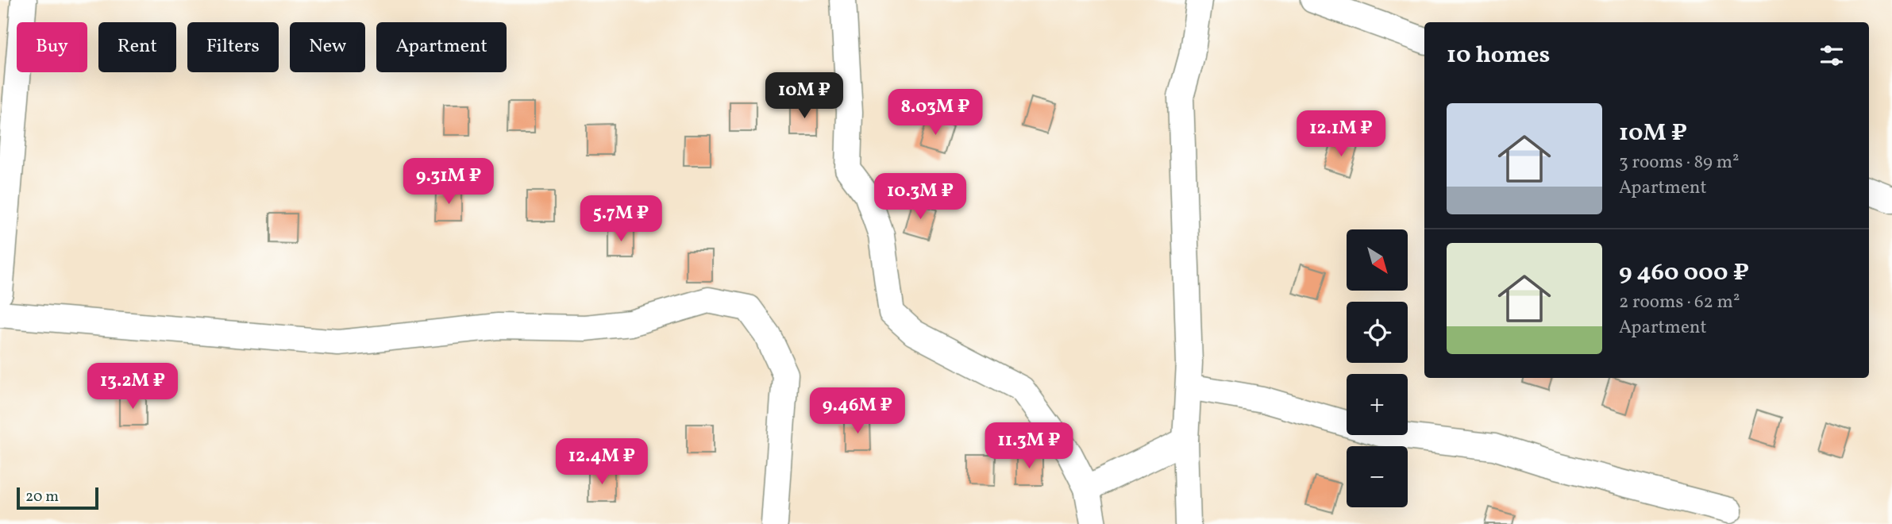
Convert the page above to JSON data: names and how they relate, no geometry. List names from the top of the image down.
{
  "scale_bar": "20 m",
  "north": "bottom right",
  "page": {
    "chip": [
      "Buy",
      "Rent",
      "Filters",
      "New",
      "Apartment"
    ],
    "heading": "10 homes",
    "price": [
      "10M ₽",
      "8.03M ₽",
      "12.1M ₽",
      "9.31M ₽",
      "10.3M ₽",
      "5.7M ₽",
      "13.2M ₽",
      "9.46M ₽",
      "11.3M ₽",
      "12.4M ₽"
    ],
    "list": [
      {
        "name": "10M ₽",
        "note": "3 rooms · 89 m² · Apartment"
      },
      {
        "name": "9 460 000 ₽",
        "note": "2 rooms · 62 m² · Apartment"
      }
    ],
    "map_buttons": ["+", "−"],
    "scale": "20 m"
  }
}
